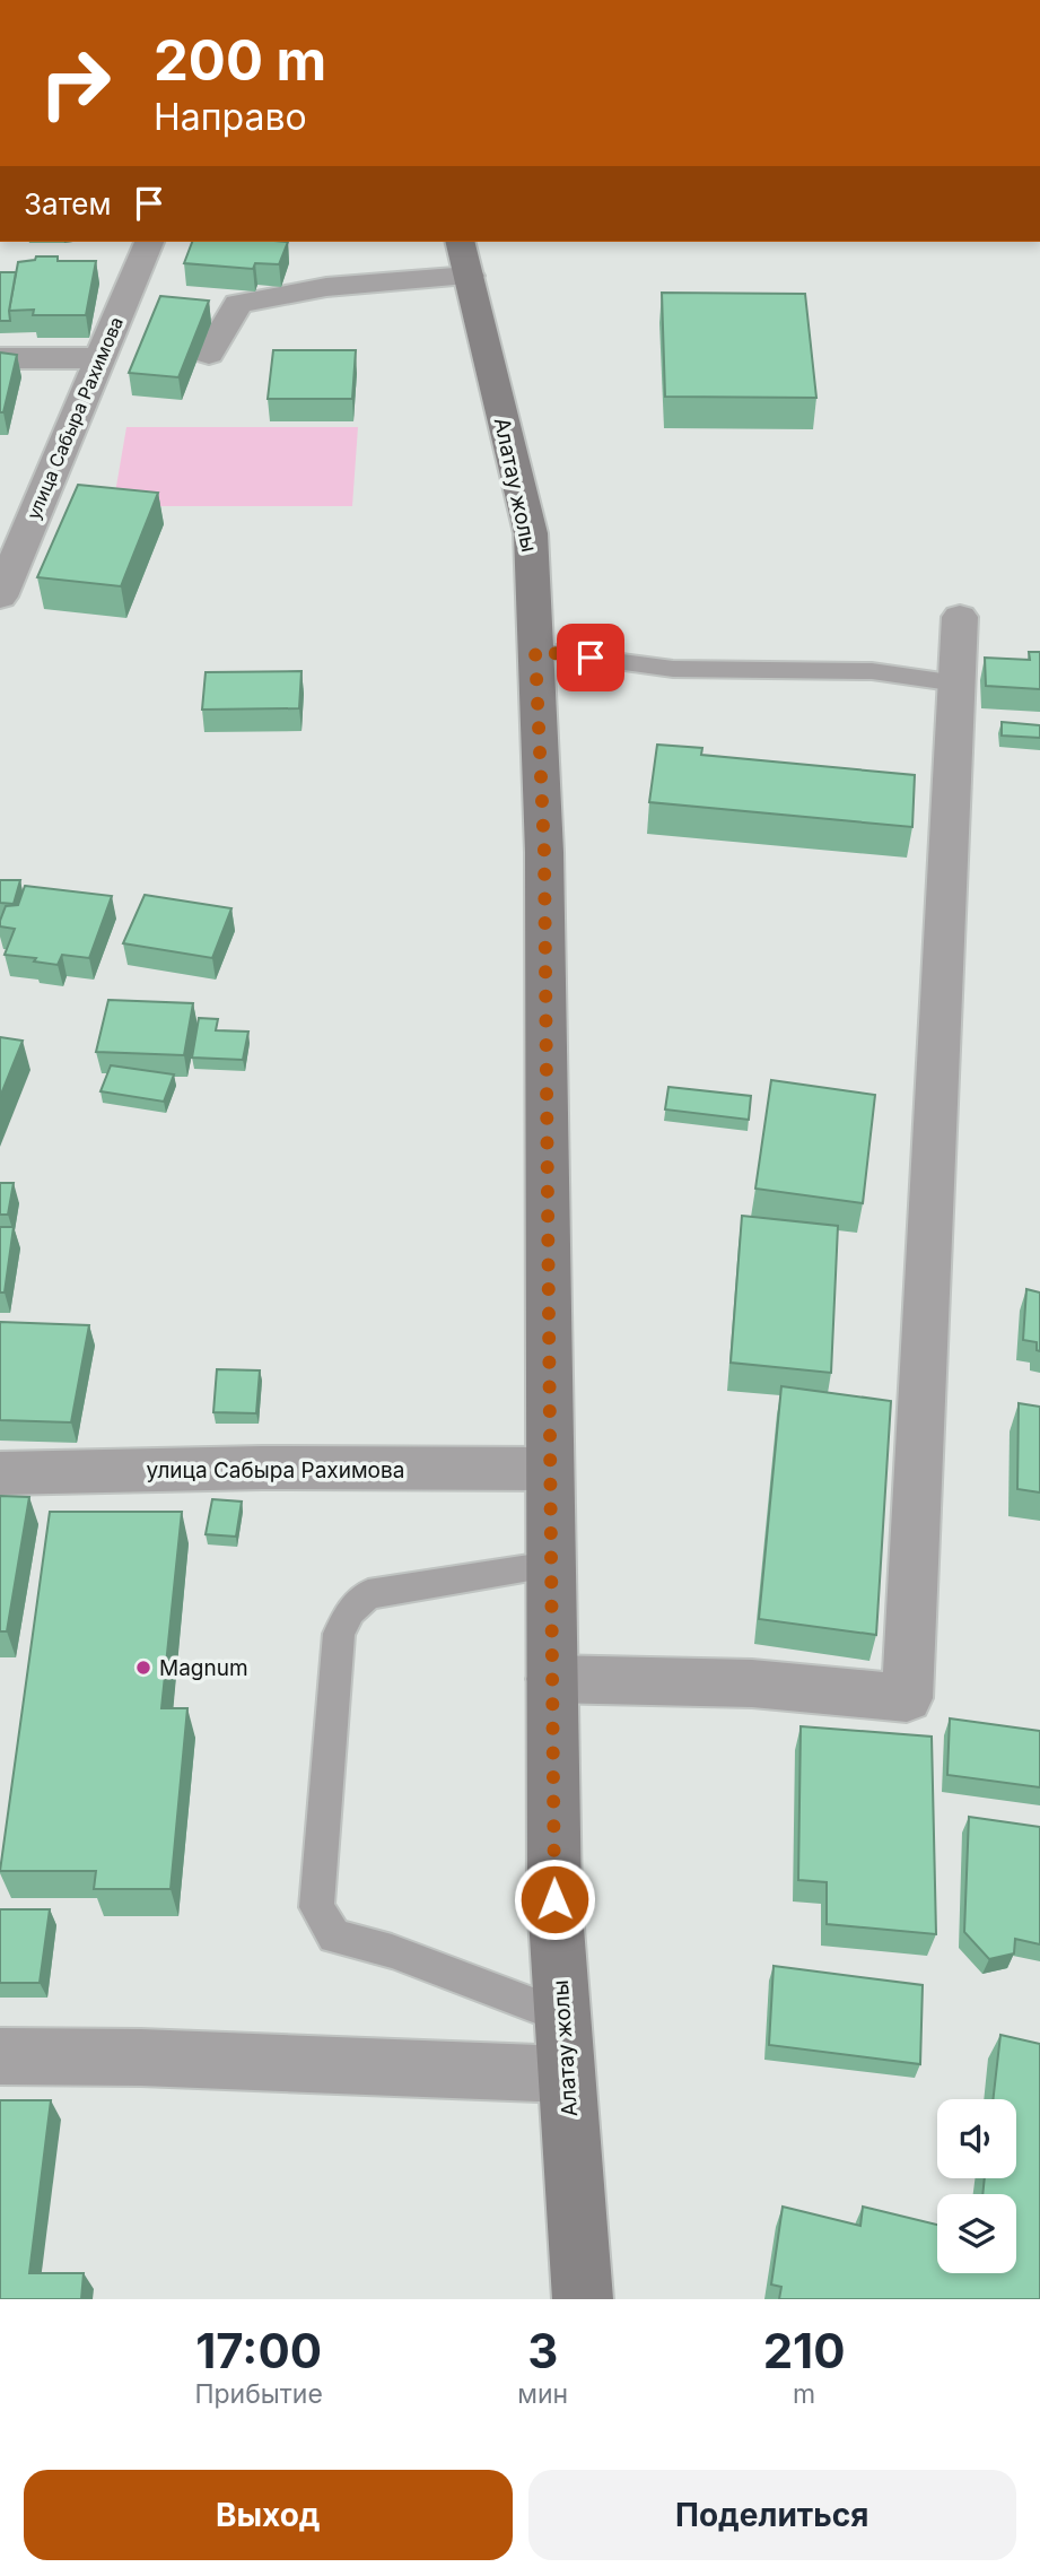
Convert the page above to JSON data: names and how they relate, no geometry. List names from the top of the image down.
{
  "streets": {
    "main road": ["Алатау жолы"],
    "street": ["улица Сабыра Рахимова"]
  },
  "crossings": [
    ["улица Сабыра Рахимова", "Алатау жолы"]
  ],
  "places": ["Magnum"],
  "page": {
    "turn": ["200 m", "Направо"],
    "then": "Затем",
    "eta": [
      "17:00",
      "Прибытие",
      "3",
      "мин",
      "210",
      "m"
    ],
    "buttons": ["Выход", "Поделиться"]
  }
}
